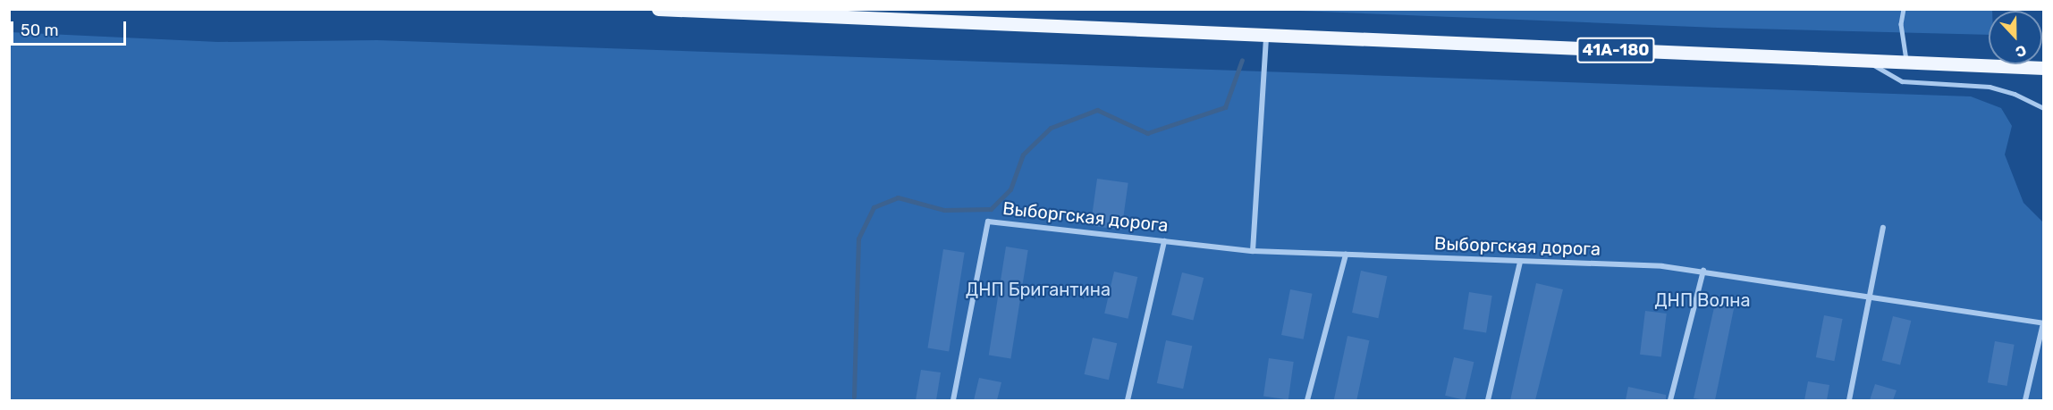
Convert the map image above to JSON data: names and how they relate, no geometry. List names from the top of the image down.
{
  "streets": {
    "main road": ["41А-180"],
    "street": ["Выборгская дорога"]
  },
  "parks": ["ДНП Бригантина", "ДНП Волна"],
  "scale_bar": "50 m",
  "north": "bottom"
}
